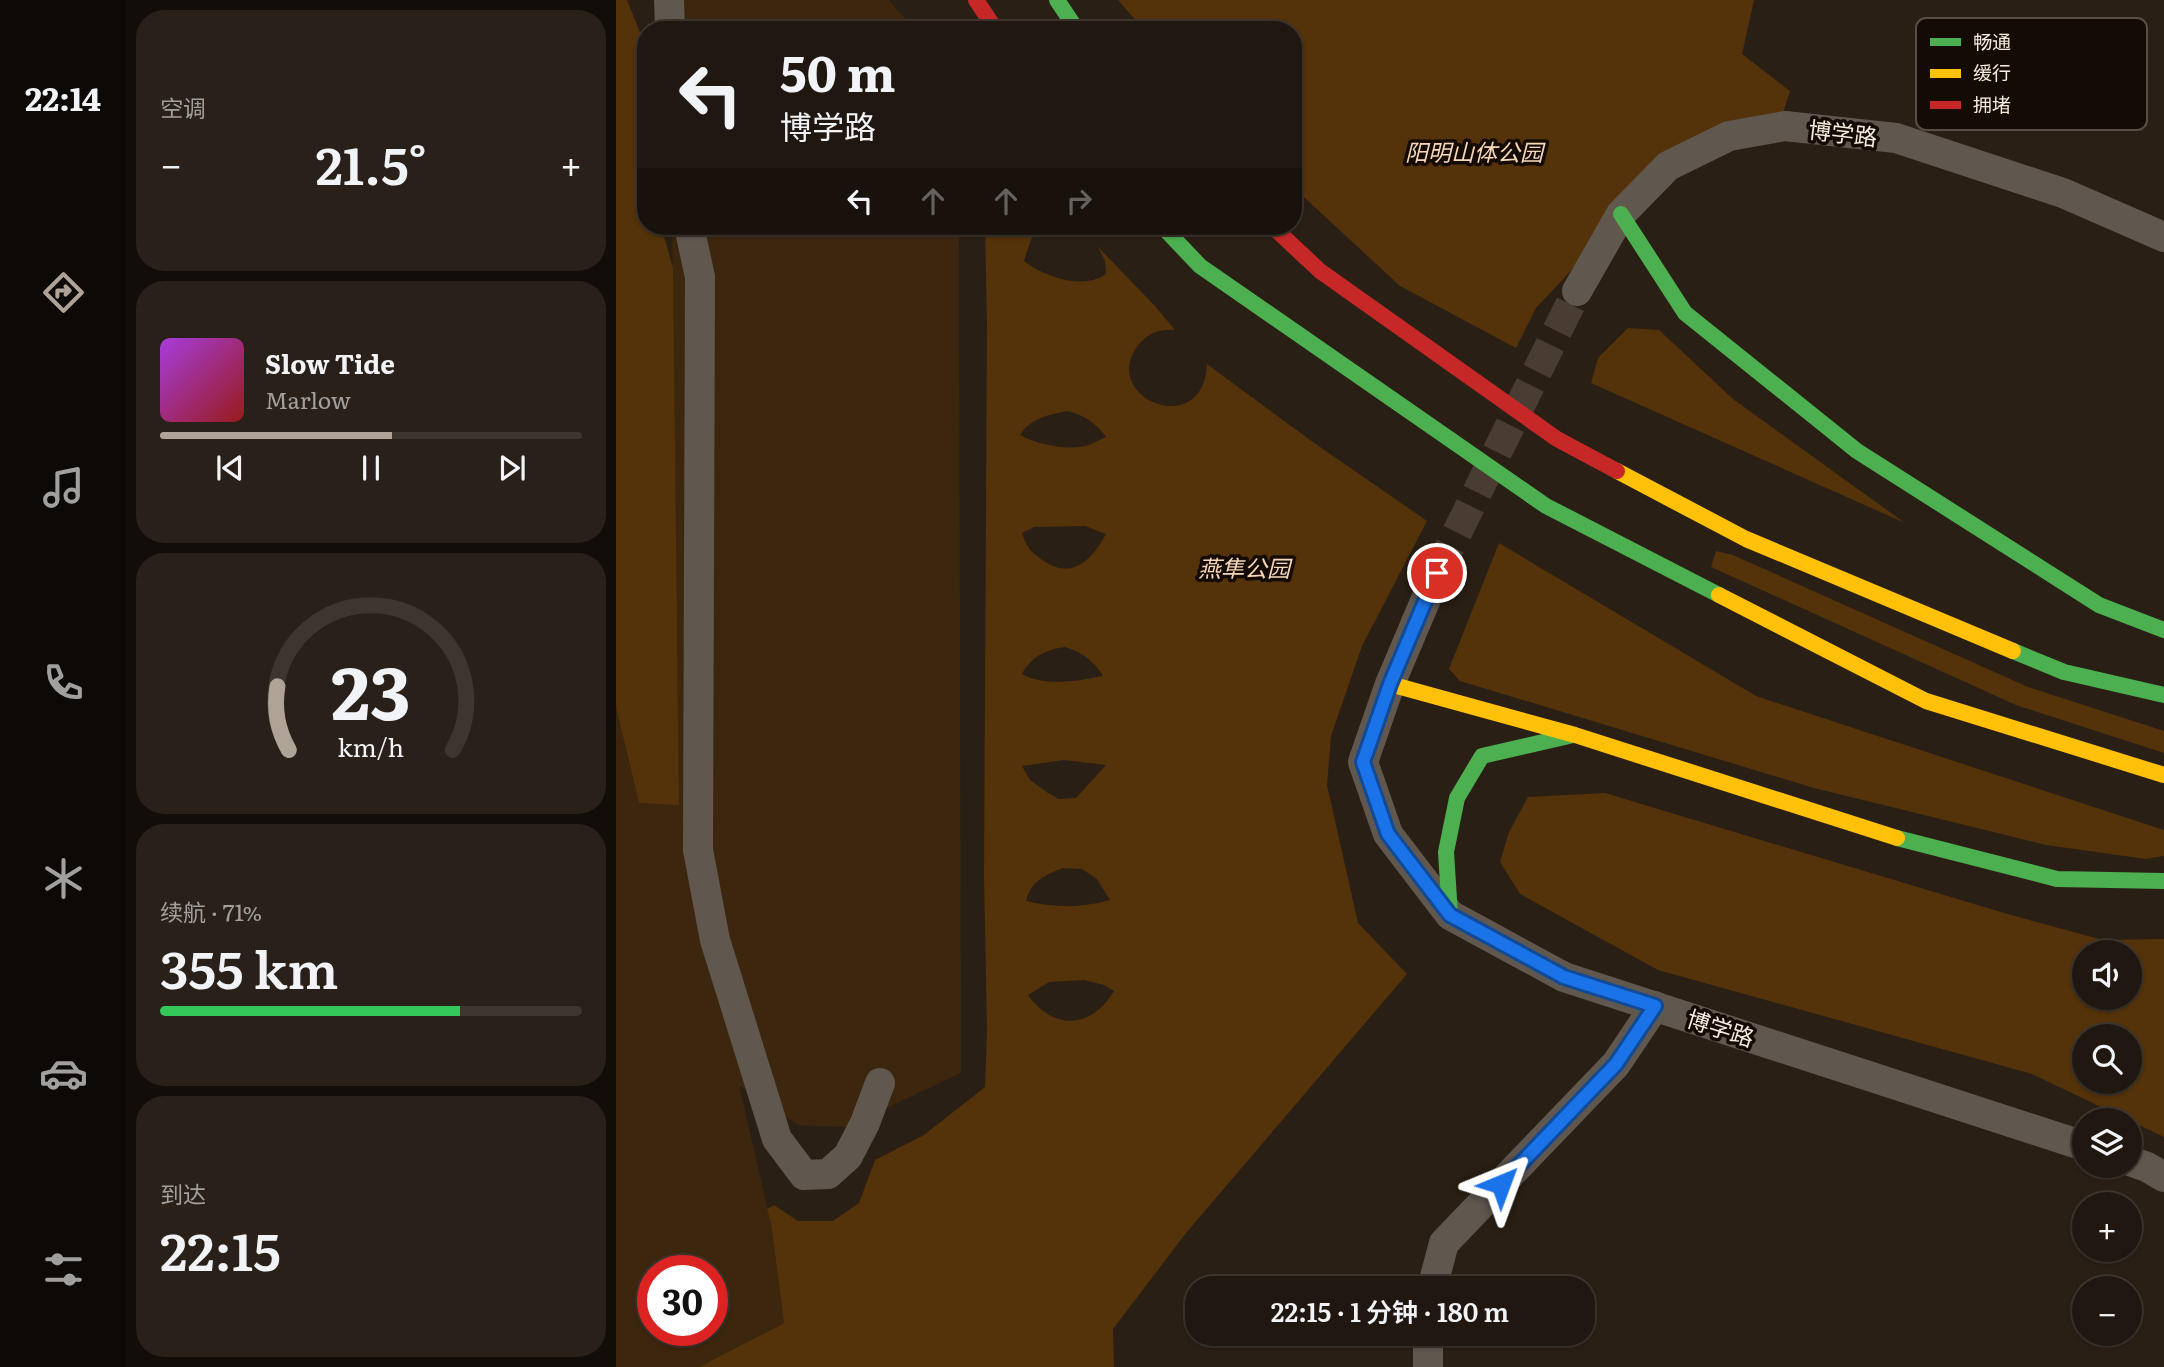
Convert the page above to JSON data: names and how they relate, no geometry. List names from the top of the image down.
{
  "streets": {
    "street": ["博学路"]
  },
  "parks": ["阳明山体公园", "燕隼公园"],
  "legend": ["畅通", "缓行", "拥堵"],
  "page": {
    "tabs": "22:14",
    "tile": [
      "空调",
      ["续航 · 71%", "355 km"],
      ["到达", "22:15"]
    ],
    "turn": ["50 m", "博学路"],
    "heat": ["−", "21.5°", "+"],
    "song": ["Slow Tide", "Marlow"],
    "map_buttons": ["+", "−"],
    "limit": "30",
    "trip": "22:15 · 1 分钟 · 180 m",
    "gauge": ["23", "km/h"]
  }
}
